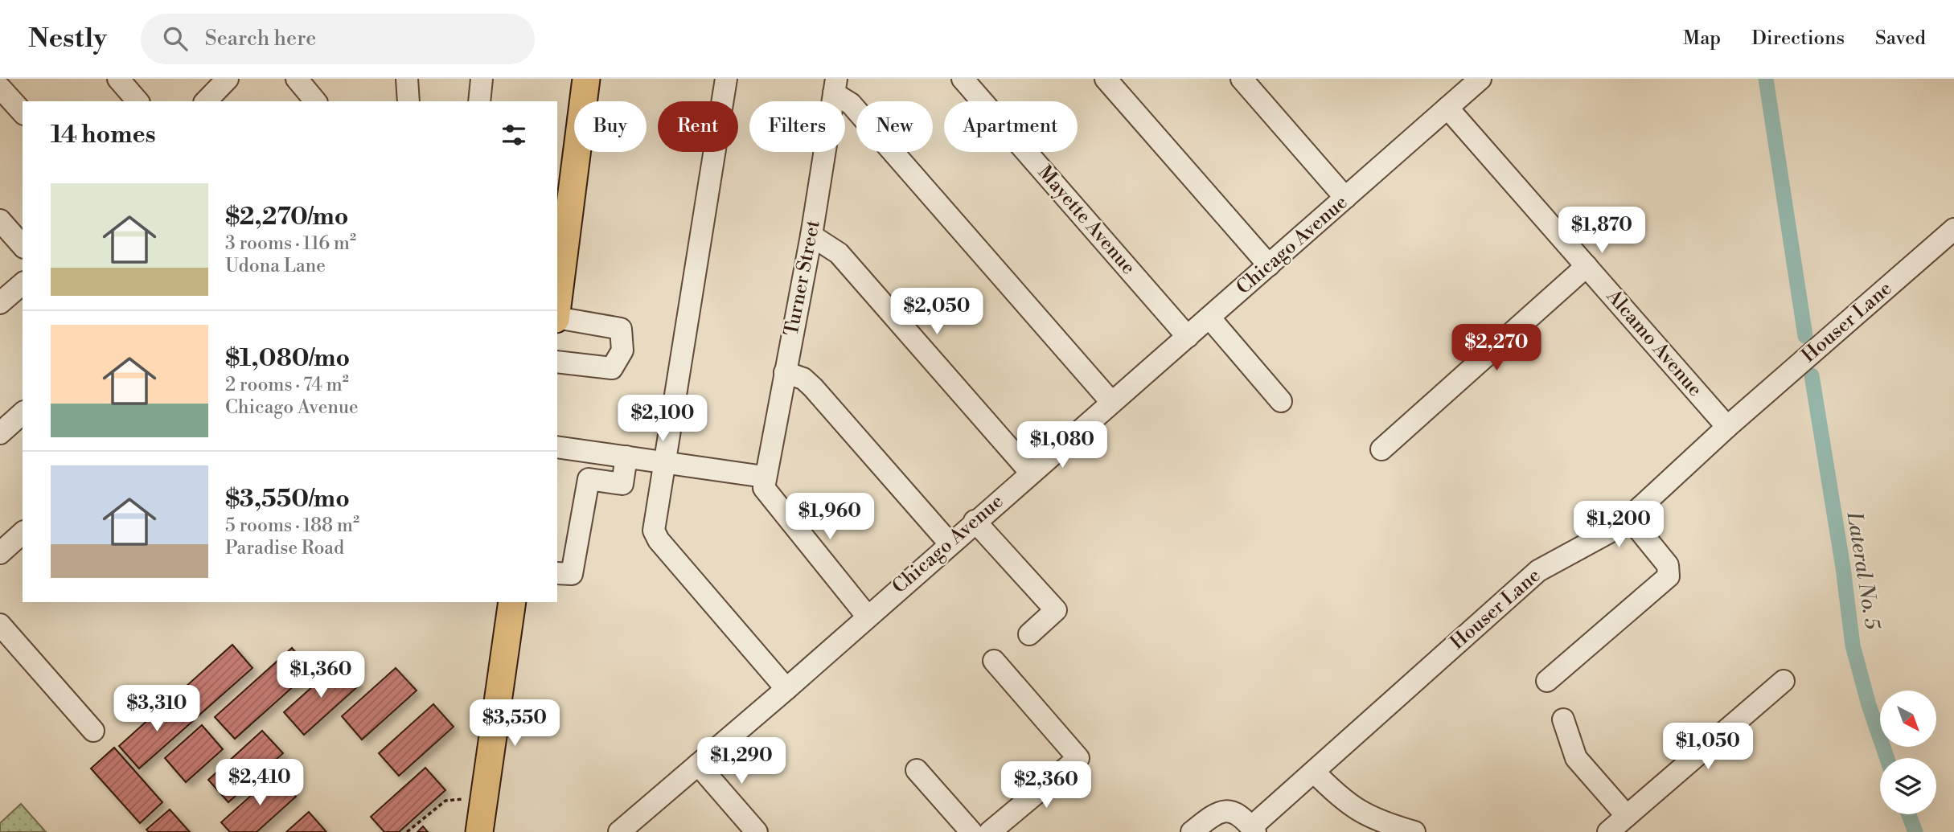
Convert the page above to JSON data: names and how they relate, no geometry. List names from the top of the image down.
{
  "streets": {
    "street": [
      "Mayette Avenue",
      "Chicago Avenue",
      "Turner Street",
      "Houser Lane",
      "Alcamo Avenue"
    ]
  },
  "crossings": [
    ["Mayette Avenue", "Chicago Avenue"],
    ["Chicago Avenue", "Alcamo Avenue"],
    ["Houser Lane", "Alcamo Avenue"]
  ],
  "water": ["Lateral No. 5"],
  "north": "bottom right",
  "page": {
    "header": "Nestly",
    "search": "Search here",
    "nav": ["Map", "Directions", "Saved"],
    "chip": [
      "Buy",
      "Rent",
      "Filters",
      "New",
      "Apartment"
    ],
    "heading": "14 homes",
    "list": [
      {
        "name": "$2,270/mo",
        "note": "3 rooms · 116 m² · Udona Lane"
      },
      {
        "name": "$1,080/mo",
        "note": "2 rooms · 74 m² · Chicago Avenue"
      },
      {
        "name": "$3,550/mo",
        "note": "5 rooms · 188 m² · Paradise Road"
      }
    ],
    "price": [
      "$1,870",
      "$2,050",
      "$2,270",
      "$2,100",
      "$1,080",
      "$1,960",
      "$1,200",
      "$1,360",
      "$3,310",
      "$3,550",
      "$1,050",
      "$1,290",
      "$2,410",
      "$2,360"
    ]
  }
}
